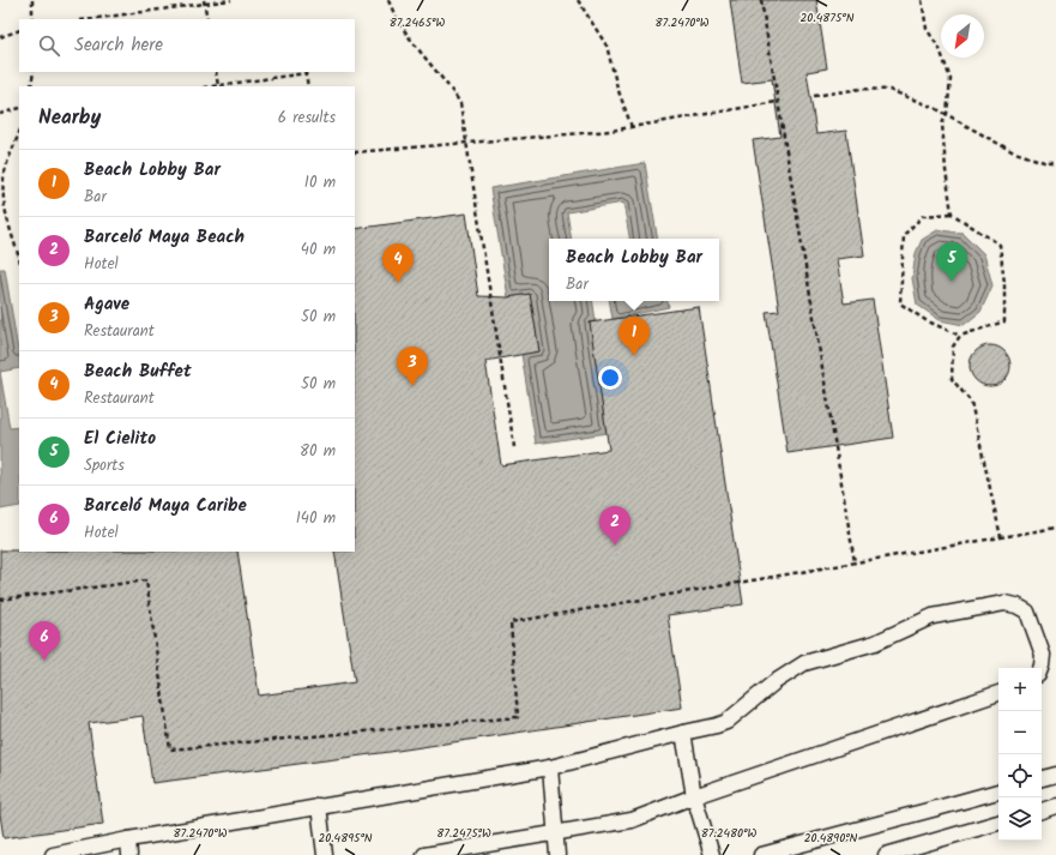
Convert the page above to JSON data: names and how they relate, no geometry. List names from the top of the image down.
{
  "north": "bottom left",
  "page": {
    "search": "Search here",
    "heading": ["Nearby", "6 results"],
    "list": [
      {
        "mark": "1",
        "name": "Beach Lobby Bar",
        "note": "Bar",
        "value": "10 m"
      },
      {
        "mark": "2",
        "name": "Barceló Maya Beach",
        "note": "Hotel",
        "value": "40 m"
      },
      {
        "mark": "3",
        "name": "Agave",
        "note": "Restaurant",
        "value": "50 m"
      },
      {
        "mark": "4",
        "name": "Beach Buffet",
        "note": "Restaurant",
        "value": "50 m"
      },
      {
        "mark": "5",
        "name": "El Cielito",
        "note": "Sports",
        "value": "80 m"
      },
      {
        "mark": "6",
        "name": "Barceló Maya Caribe",
        "note": "Hotel",
        "value": "140 m"
      }
    ],
    "popup": ["Beach Lobby Bar", "Bar"],
    "pins": [
      "5",
      "4",
      "1",
      "3",
      "2",
      "6"
    ],
    "map_buttons": ["+", "−"]
  },
  "coordinates": [
    "20.4875°N",
    "87.2465°W",
    "87.2470°W",
    "87.2475°W",
    "87.2480°W",
    "20.4895°N",
    "20.4890°N"
  ]
}
